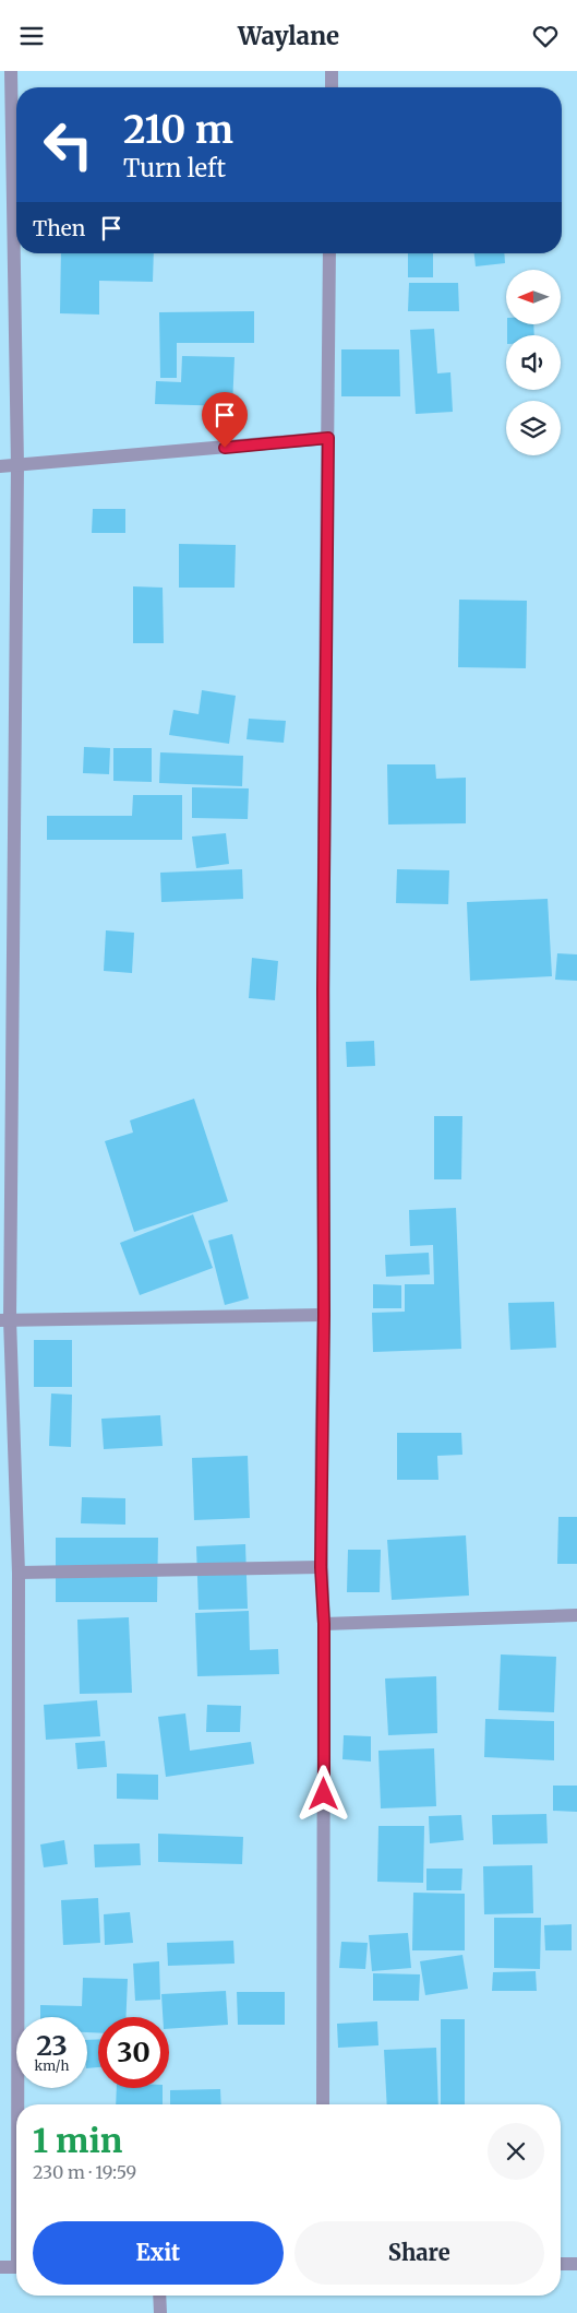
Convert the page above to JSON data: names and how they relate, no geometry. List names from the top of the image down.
{
  "north": "left",
  "page": {
    "header": "Waylane",
    "turn": ["210 m", "Turn left"],
    "then": "Then",
    "speed": "23 km/h",
    "limit": "30",
    "heading": ["1 min", "230 m · 19:59"],
    "buttons": ["Exit", "Share"]
  }
}
